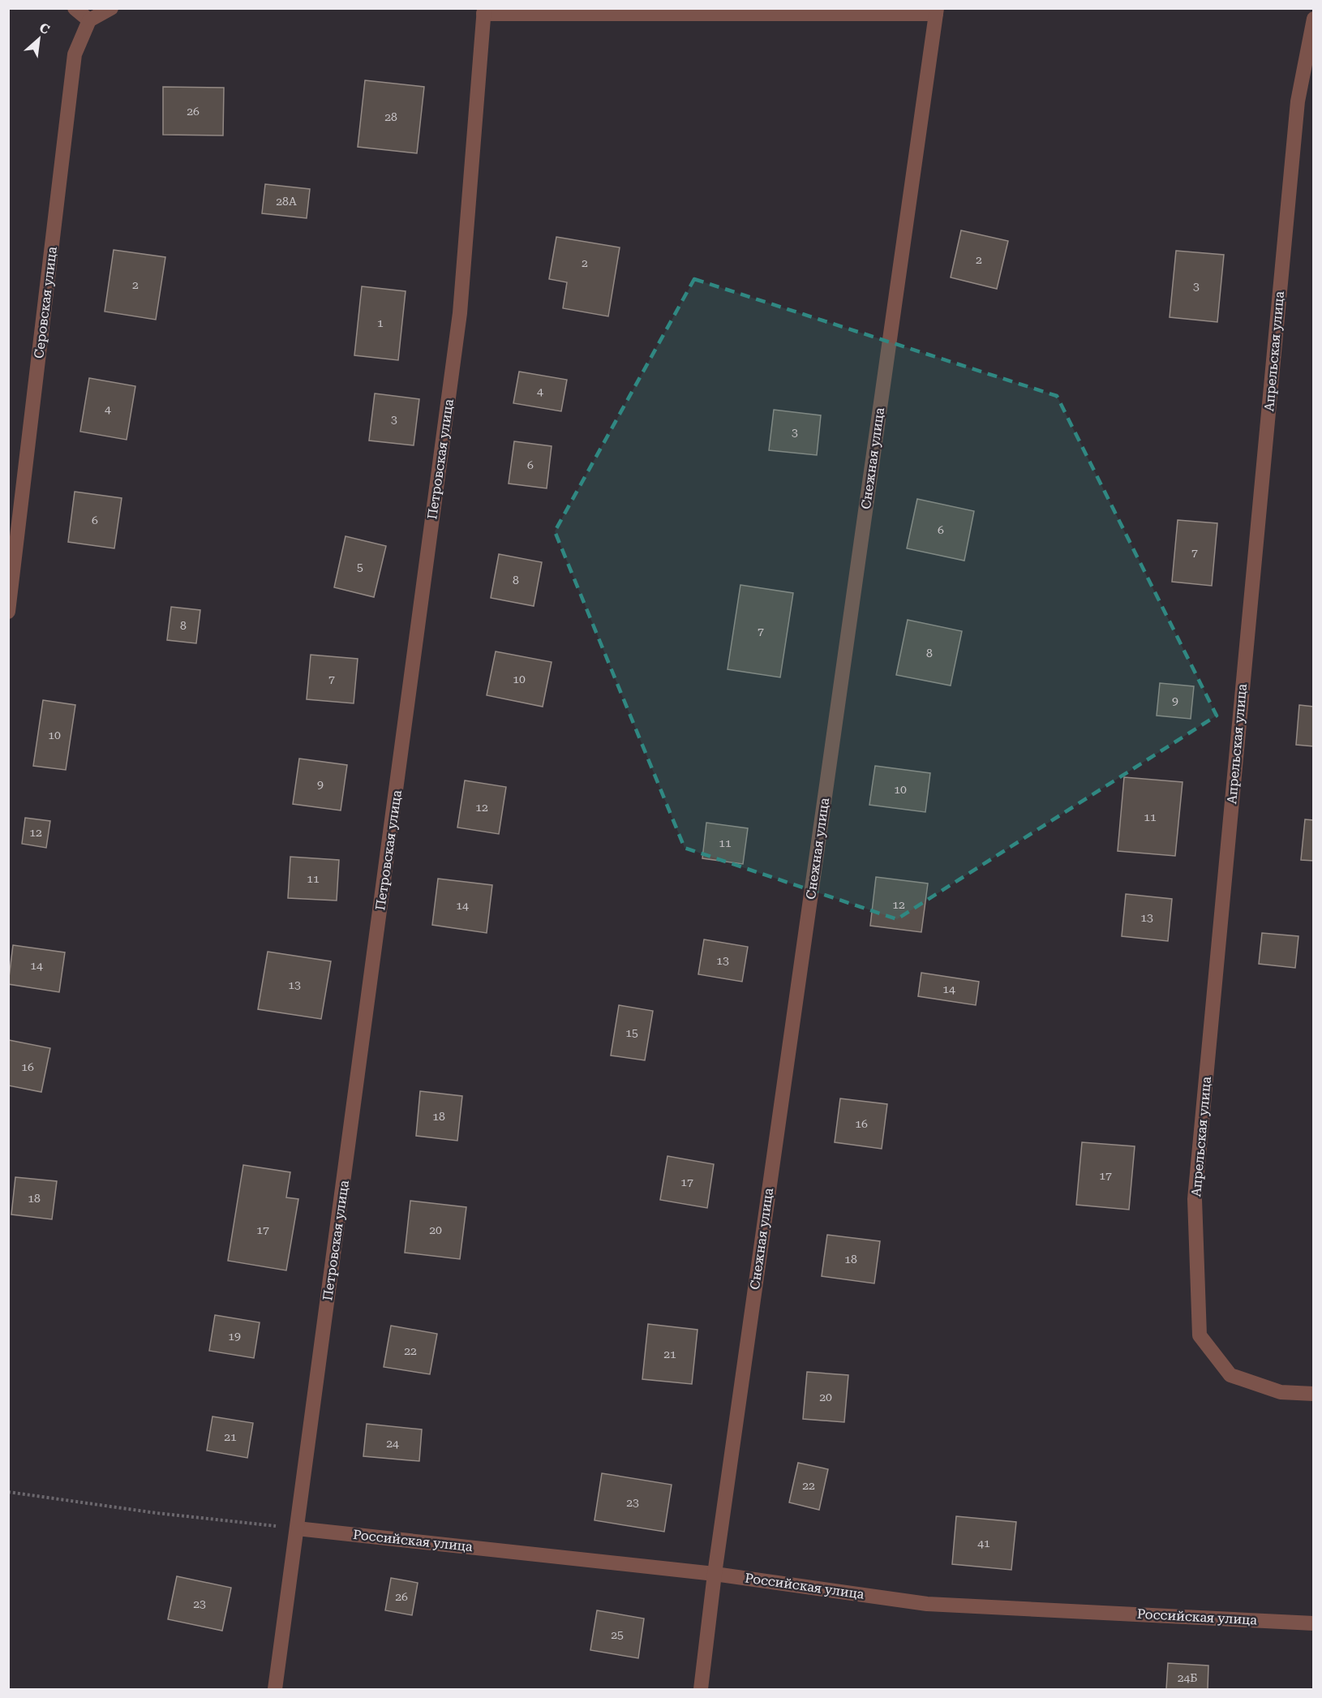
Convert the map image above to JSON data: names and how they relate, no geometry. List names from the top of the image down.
{
  "streets": {
    "street": [
      "Серовская улица",
      "Апрельская улица",
      "Снежная улица",
      "Петровская улица",
      "Российская улица"
    ]
  },
  "crossings": [
    ["Снежная улица", "Российская улица"],
    ["Петровская улица", "Российская улица"]
  ],
  "house_numbers": [
    "26",
    "28",
    "28А",
    "2",
    "2",
    "2",
    "3",
    "1",
    "4",
    "4",
    "3",
    "3",
    "6",
    "6",
    "6",
    "7",
    "5",
    "8",
    "8",
    "7",
    "8",
    "7",
    "10",
    "9",
    "10",
    "9",
    "10",
    "12",
    "11",
    "12",
    "11",
    "11",
    "12",
    "14",
    "13",
    "13",
    "14",
    "13",
    "14",
    "15",
    "16",
    "18",
    "16",
    "17",
    "17",
    "18",
    "17",
    "20",
    "18",
    "19",
    "22",
    "21",
    "20",
    "21",
    "24",
    "22",
    "23",
    "41",
    "26",
    "23",
    "25",
    "24Б"
  ],
  "north": "top right"
}
